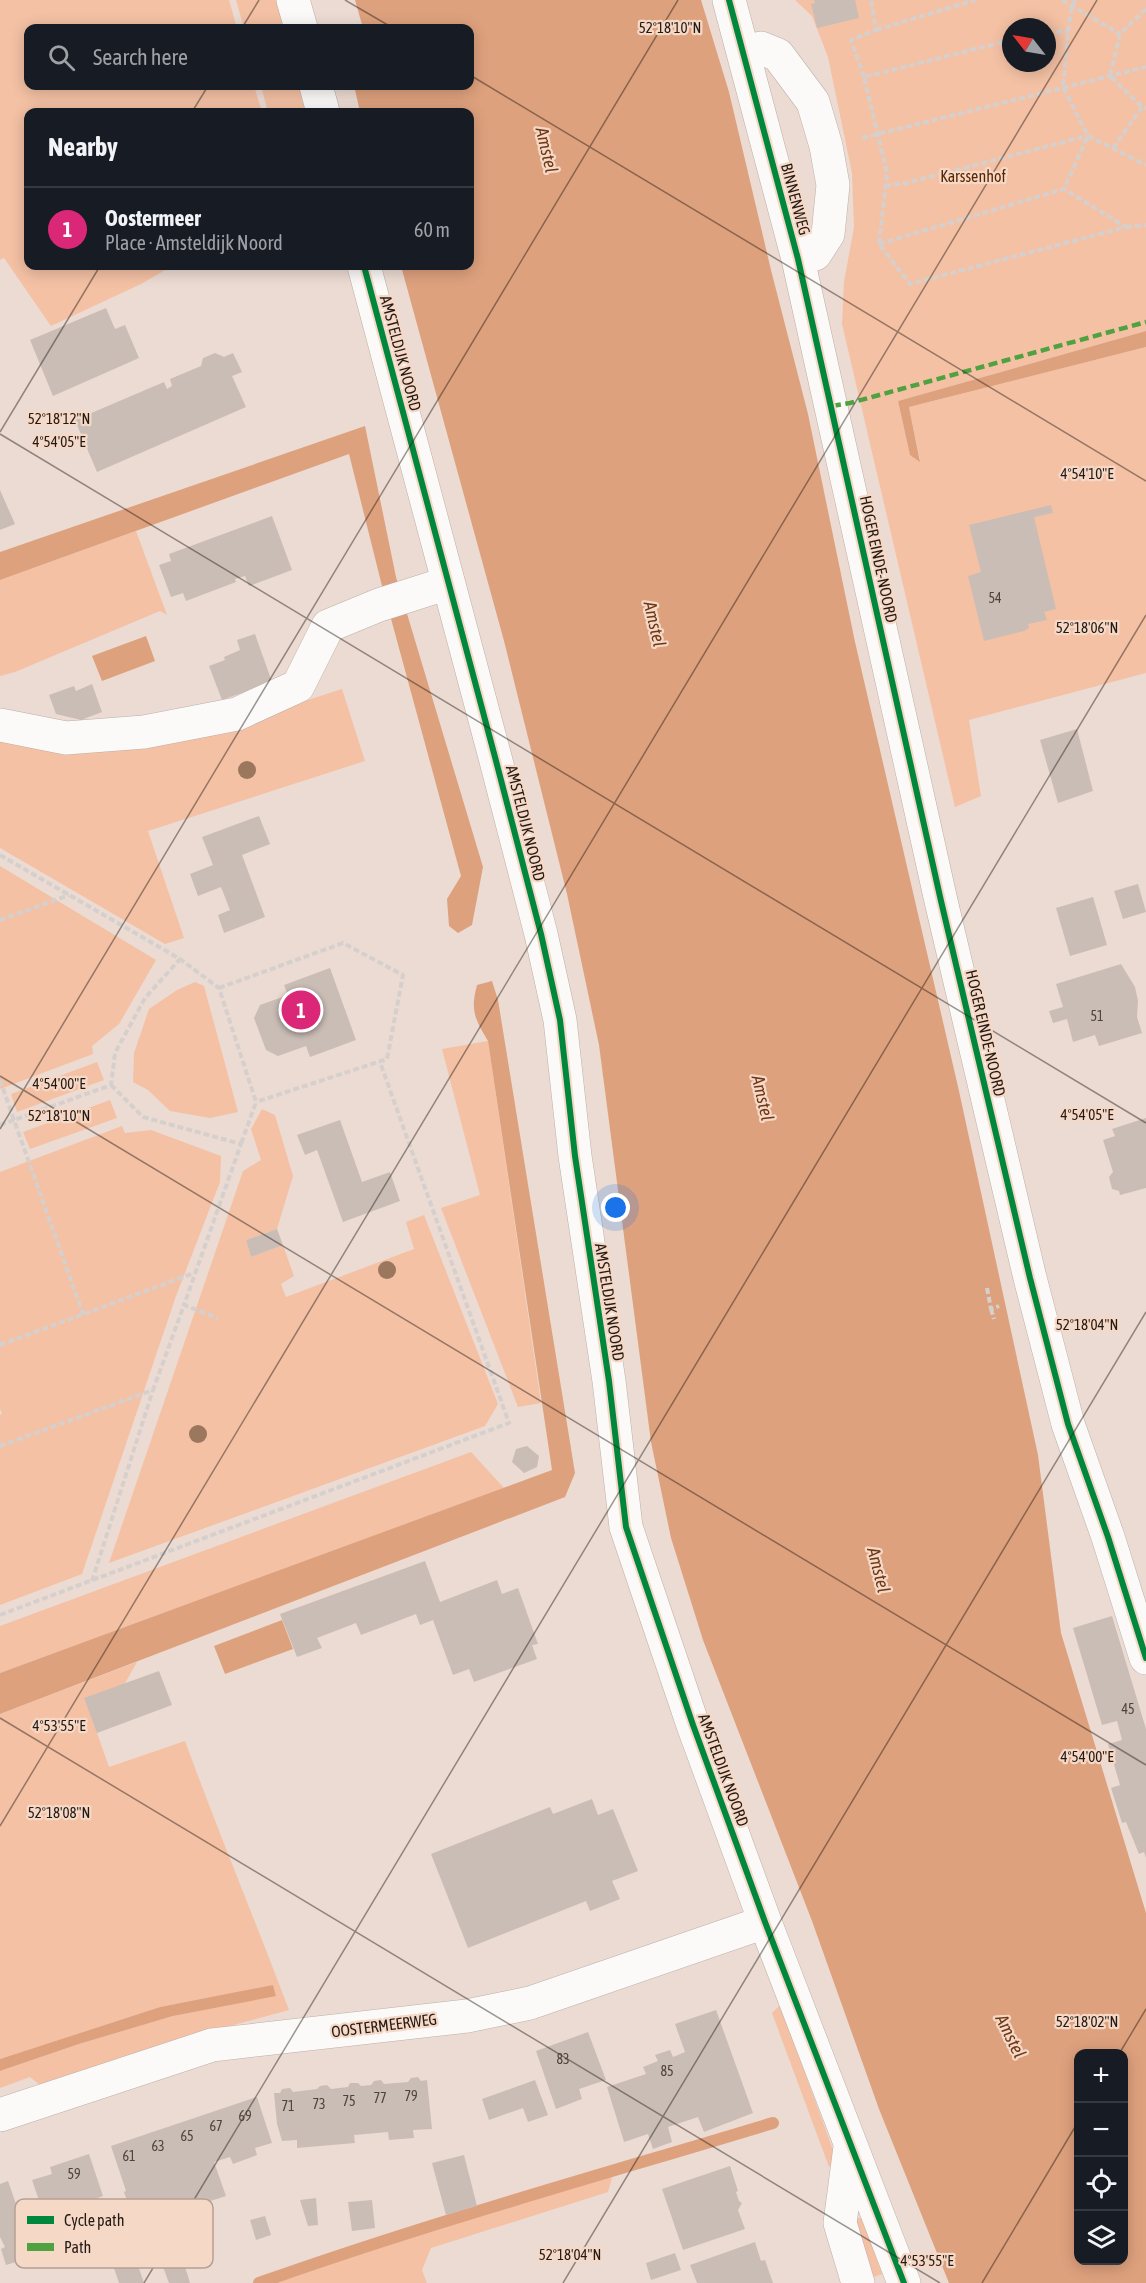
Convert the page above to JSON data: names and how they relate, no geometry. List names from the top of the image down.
{
  "streets": {
    "street": [
      "BINNENWEG",
      "AMSTELDIJK NOORD",
      "HOGER EINDE-NOORD",
      "OOSTERMEERWEG"
    ]
  },
  "crossings": [
    ["BINNENWEG", "HOGER EINDE-NOORD"],
    ["AMSTELDIJK NOORD", "OOSTERMEERWEG"]
  ],
  "water": ["Amstel"],
  "parks": ["Karssenhof"],
  "house_numbers": [
    "54",
    "51",
    "45",
    "83",
    "85",
    "79",
    "77",
    "75",
    "73",
    "71",
    "69",
    "67",
    "65",
    "63",
    "61",
    "59"
  ],
  "legend": ["Cycle path", "Path"],
  "north": "top left",
  "page": {
    "search": "Search here",
    "heading": "Nearby",
    "list": [
      {
        "mark": "1",
        "name": "Oostermeer",
        "note": "Place · Amsteldijk Noord",
        "value": "60 m"
      }
    ],
    "pins": "1",
    "map_buttons": ["+", "−"]
  },
  "coordinates": [
    "52°18'10\"N",
    "52°18'12\"N",
    "4°54'05\"E",
    "4°54'10\"E",
    "52°18'06\"N",
    "4°54'00\"E",
    "52°18'04\"N",
    "4°53'55\"E",
    "52°18'08\"N",
    "52°18'02\"N"
  ]
}
